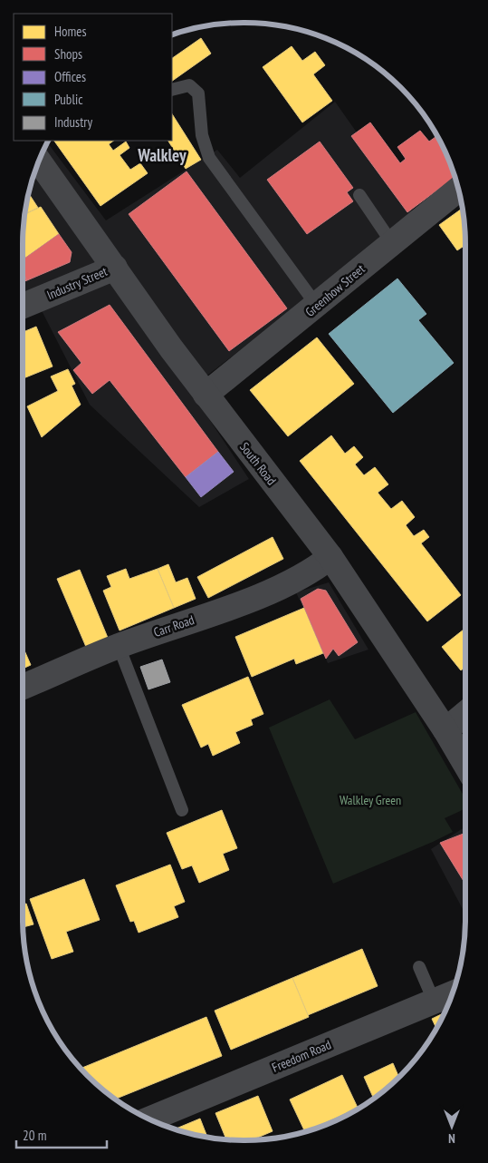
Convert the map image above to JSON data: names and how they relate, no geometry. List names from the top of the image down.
{
  "streets": {
    "street": [
      "Industry Street",
      "Greenhow Street",
      "South Road",
      "Carr Road",
      "Freedom Road"
    ]
  },
  "crossings": [
    ["Industry Street", "South Road"],
    ["Greenhow Street", "South Road"],
    ["South Road", "Carr Road"]
  ],
  "districts": ["Walkley"],
  "parks": ["Walkley Green"],
  "legend": [
    "Homes",
    "Shops",
    "Offices",
    "Public",
    "Industry"
  ],
  "scale_bar": "20 m",
  "north": "bottom"
}
